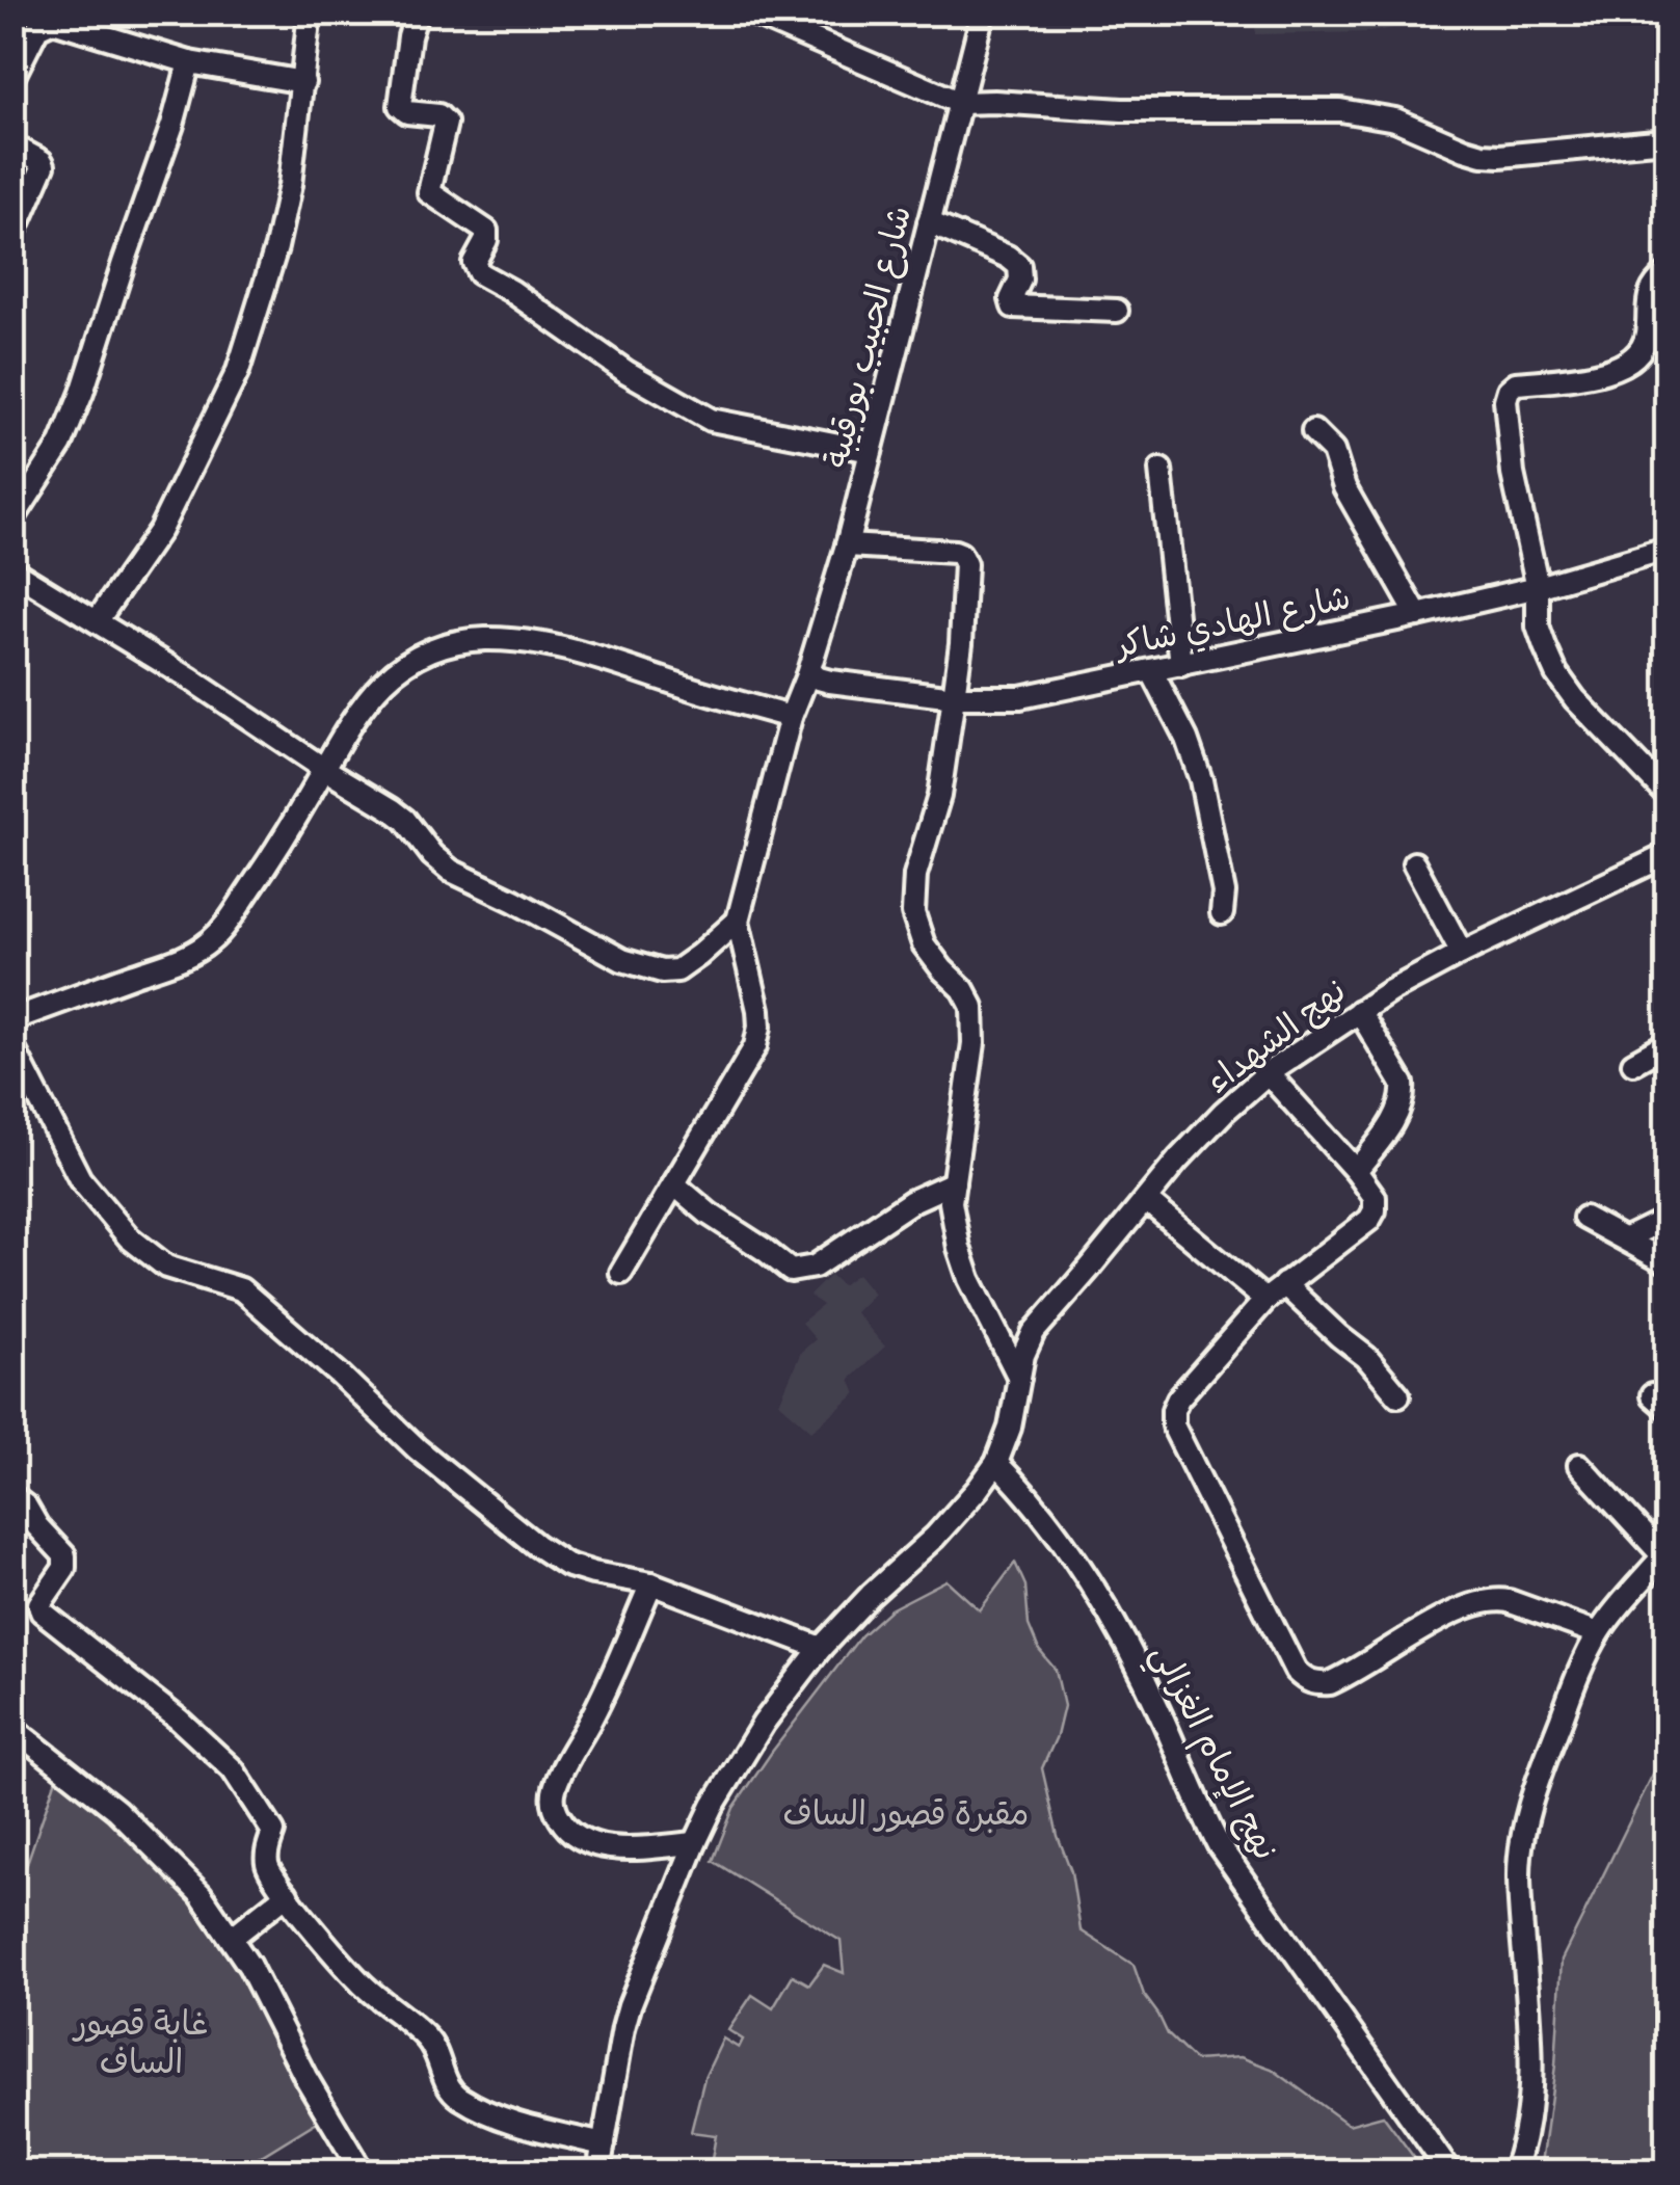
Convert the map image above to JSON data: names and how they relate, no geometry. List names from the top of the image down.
{
  "streets": {
    "street": [
      "شارع الحبيب بورقيبة",
      "شارع الهادي شاكر",
      "نهج الشهداء",
      "نهج الإمام الغزالي"
    ]
  },
  "crossings": [
    ["شارع الحبيب بورقيبة", "شارع الهادي شاكر"],
    ["نهج الشهداء", "نهج الإمام الغزالي"]
  ],
  "parks": ["مقبرة قصور الساف", "غابة قصور الساف"]
}
